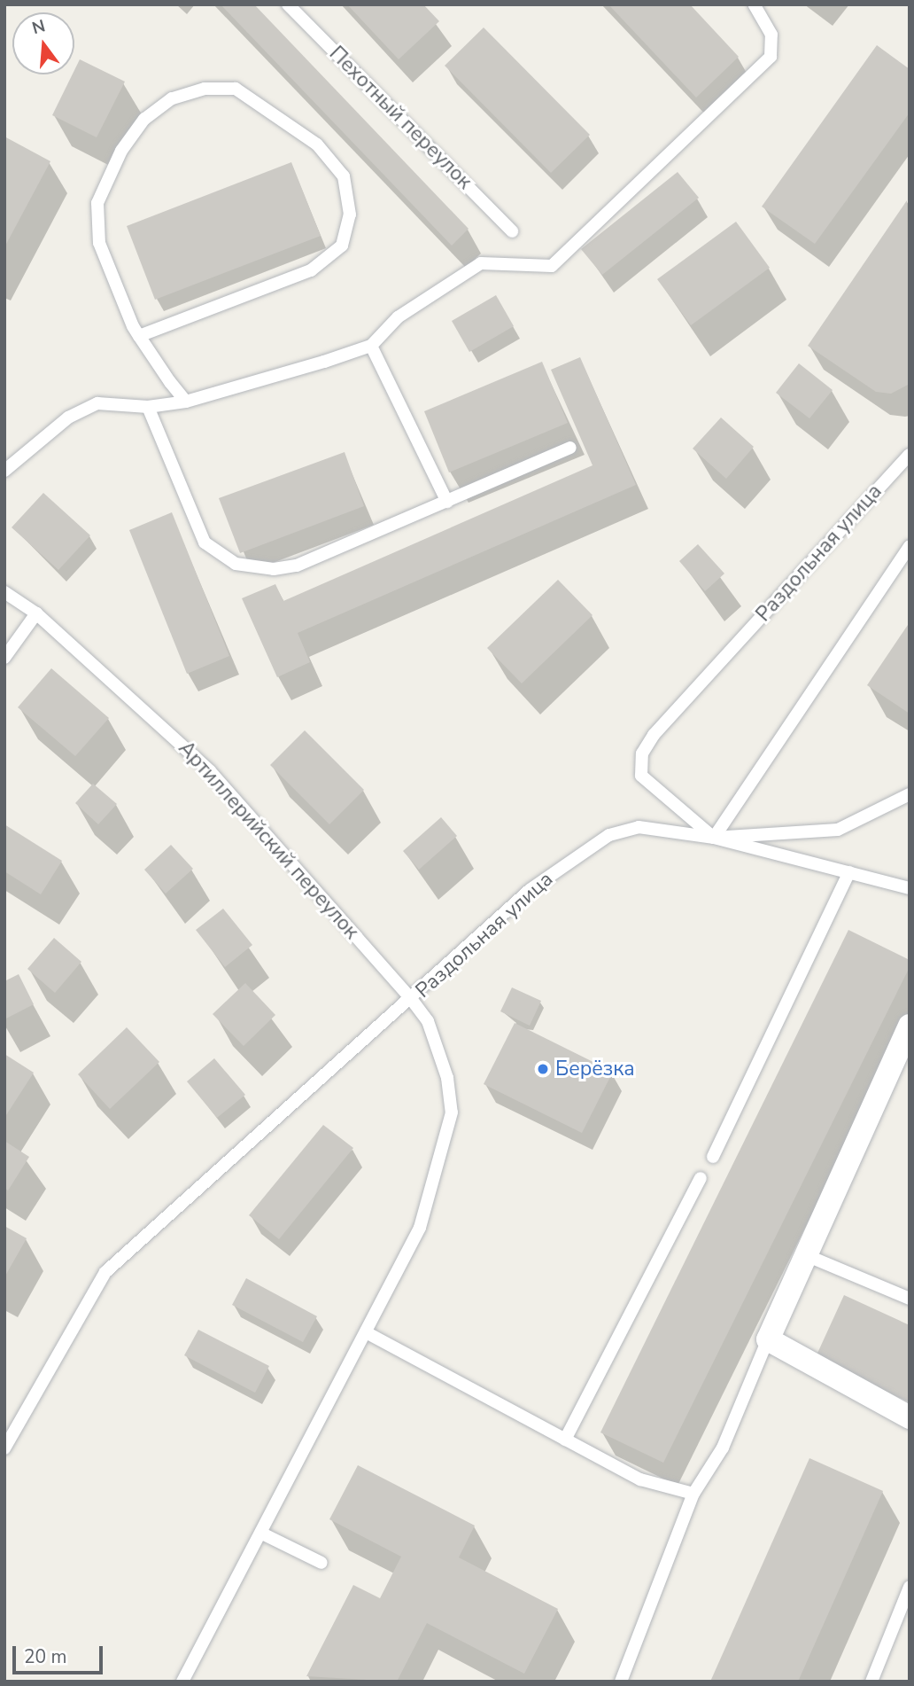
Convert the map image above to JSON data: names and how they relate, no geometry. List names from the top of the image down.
{
  "streets": {
    "lane": ["Пехотный переулок", "Раздольная улица", "Артиллерийский переулок"]
  },
  "crossings": [
    ["Раздольная улица", "Артиллерийский переулок"]
  ],
  "places": ["Берёзка"],
  "scale_bar": "20 m",
  "north": "top"
}
